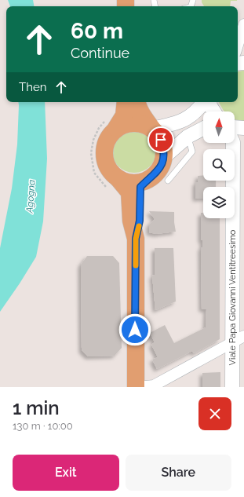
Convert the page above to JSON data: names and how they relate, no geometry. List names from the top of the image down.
{
  "streets": {
    "street": ["Viale Papa Giovanni Ventitreesimo"]
  },
  "water": ["Agogna"],
  "north": "top",
  "page": {
    "turn": ["60 m", "Continue"],
    "then": "Then",
    "heading": ["1 min", "130 m · 10:00"],
    "buttons": ["Exit", "Share"]
  }
}
